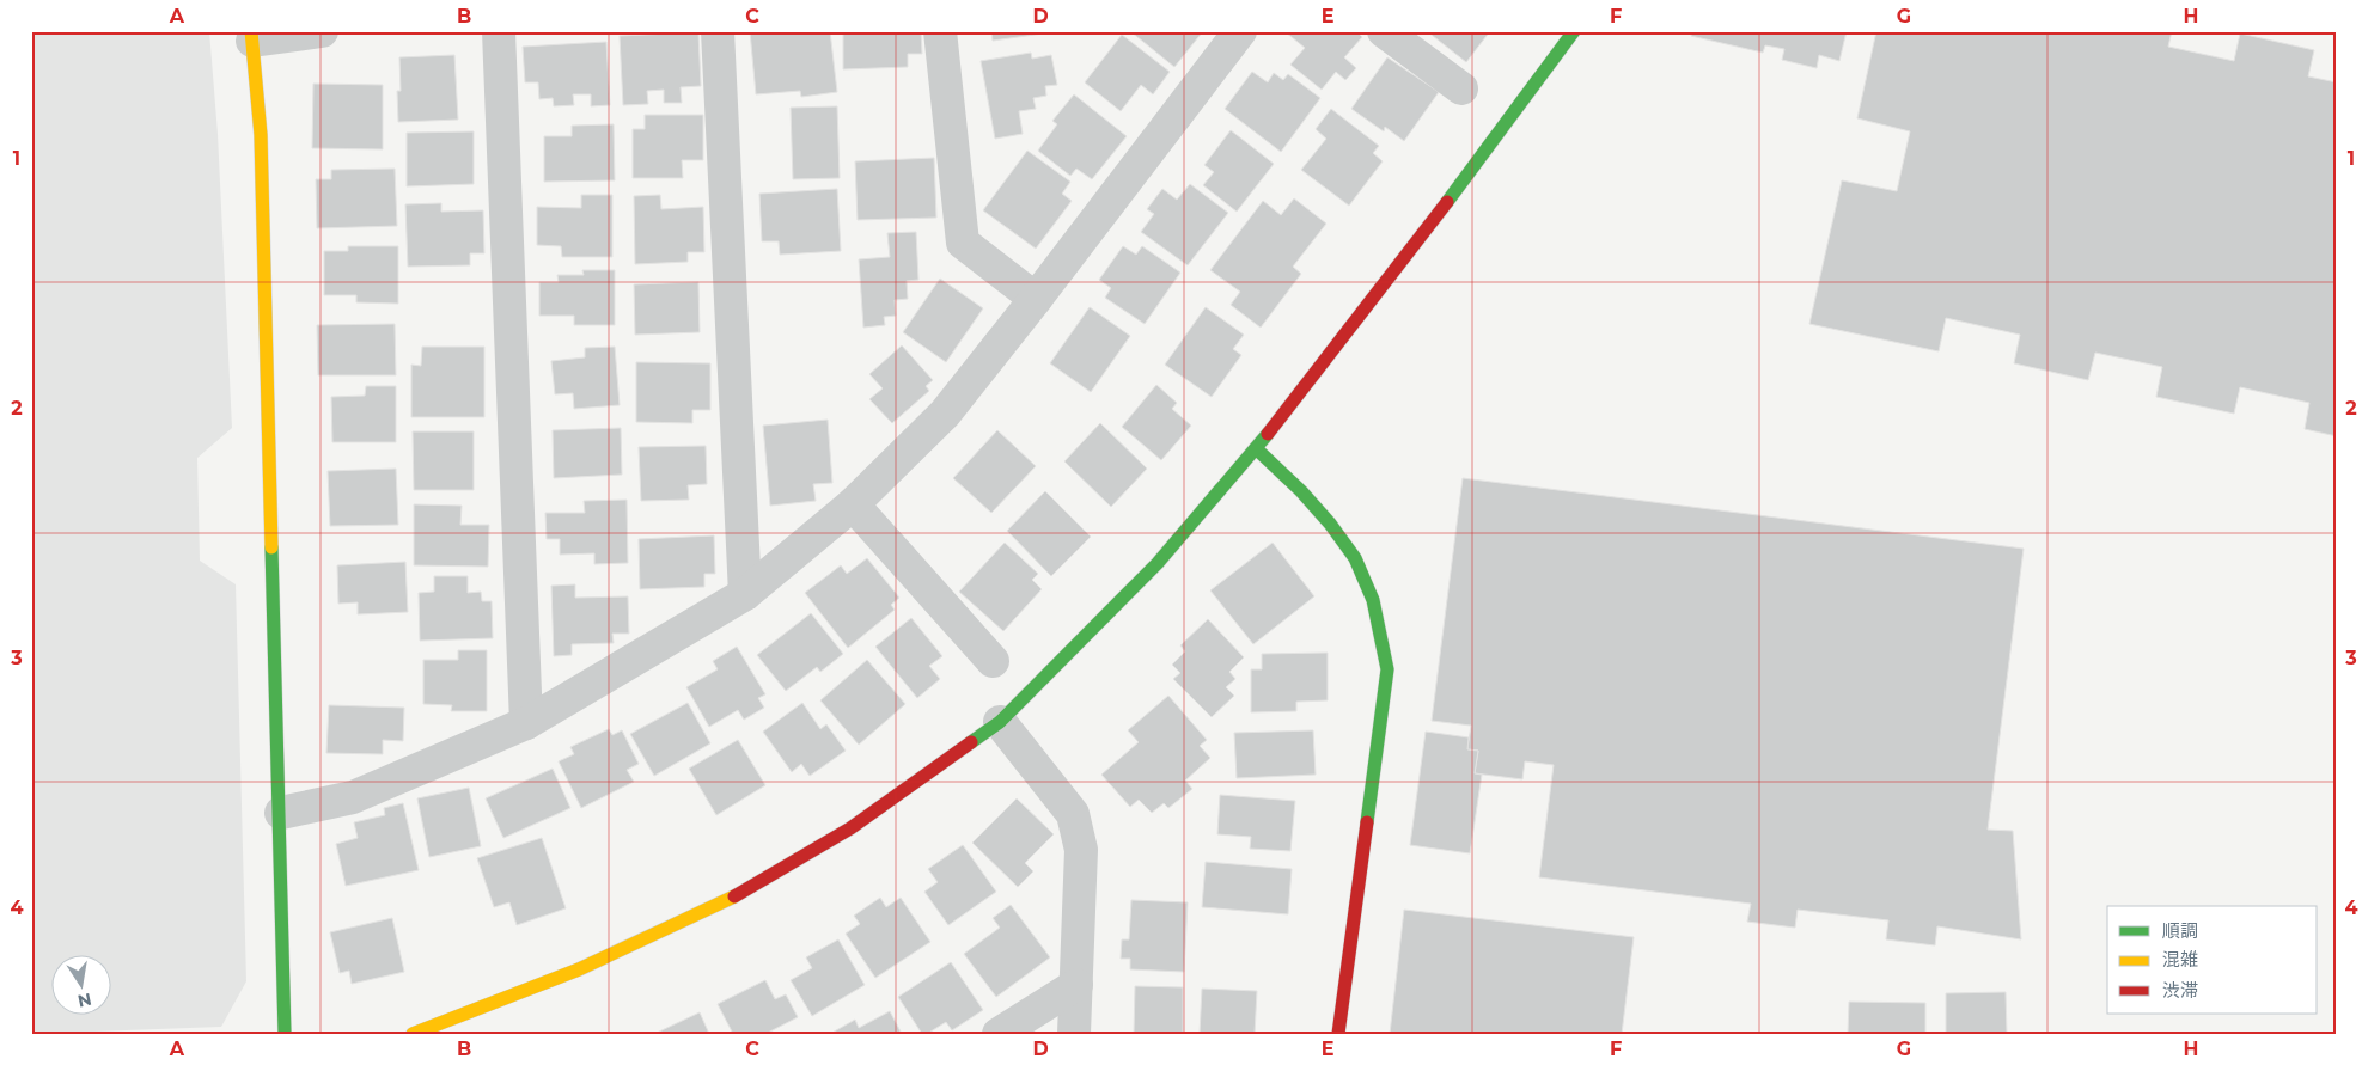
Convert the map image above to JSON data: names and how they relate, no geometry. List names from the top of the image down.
{
  "legend": ["順調", "混雑", "渋滞"],
  "north": "bottom",
  "grid": {
    "columns": [
      "A",
      "B",
      "C",
      "D",
      "E",
      "F",
      "G",
      "H"
    ],
    "rows": [
      "1",
      "2",
      "3",
      "4"
    ]
  }
}
